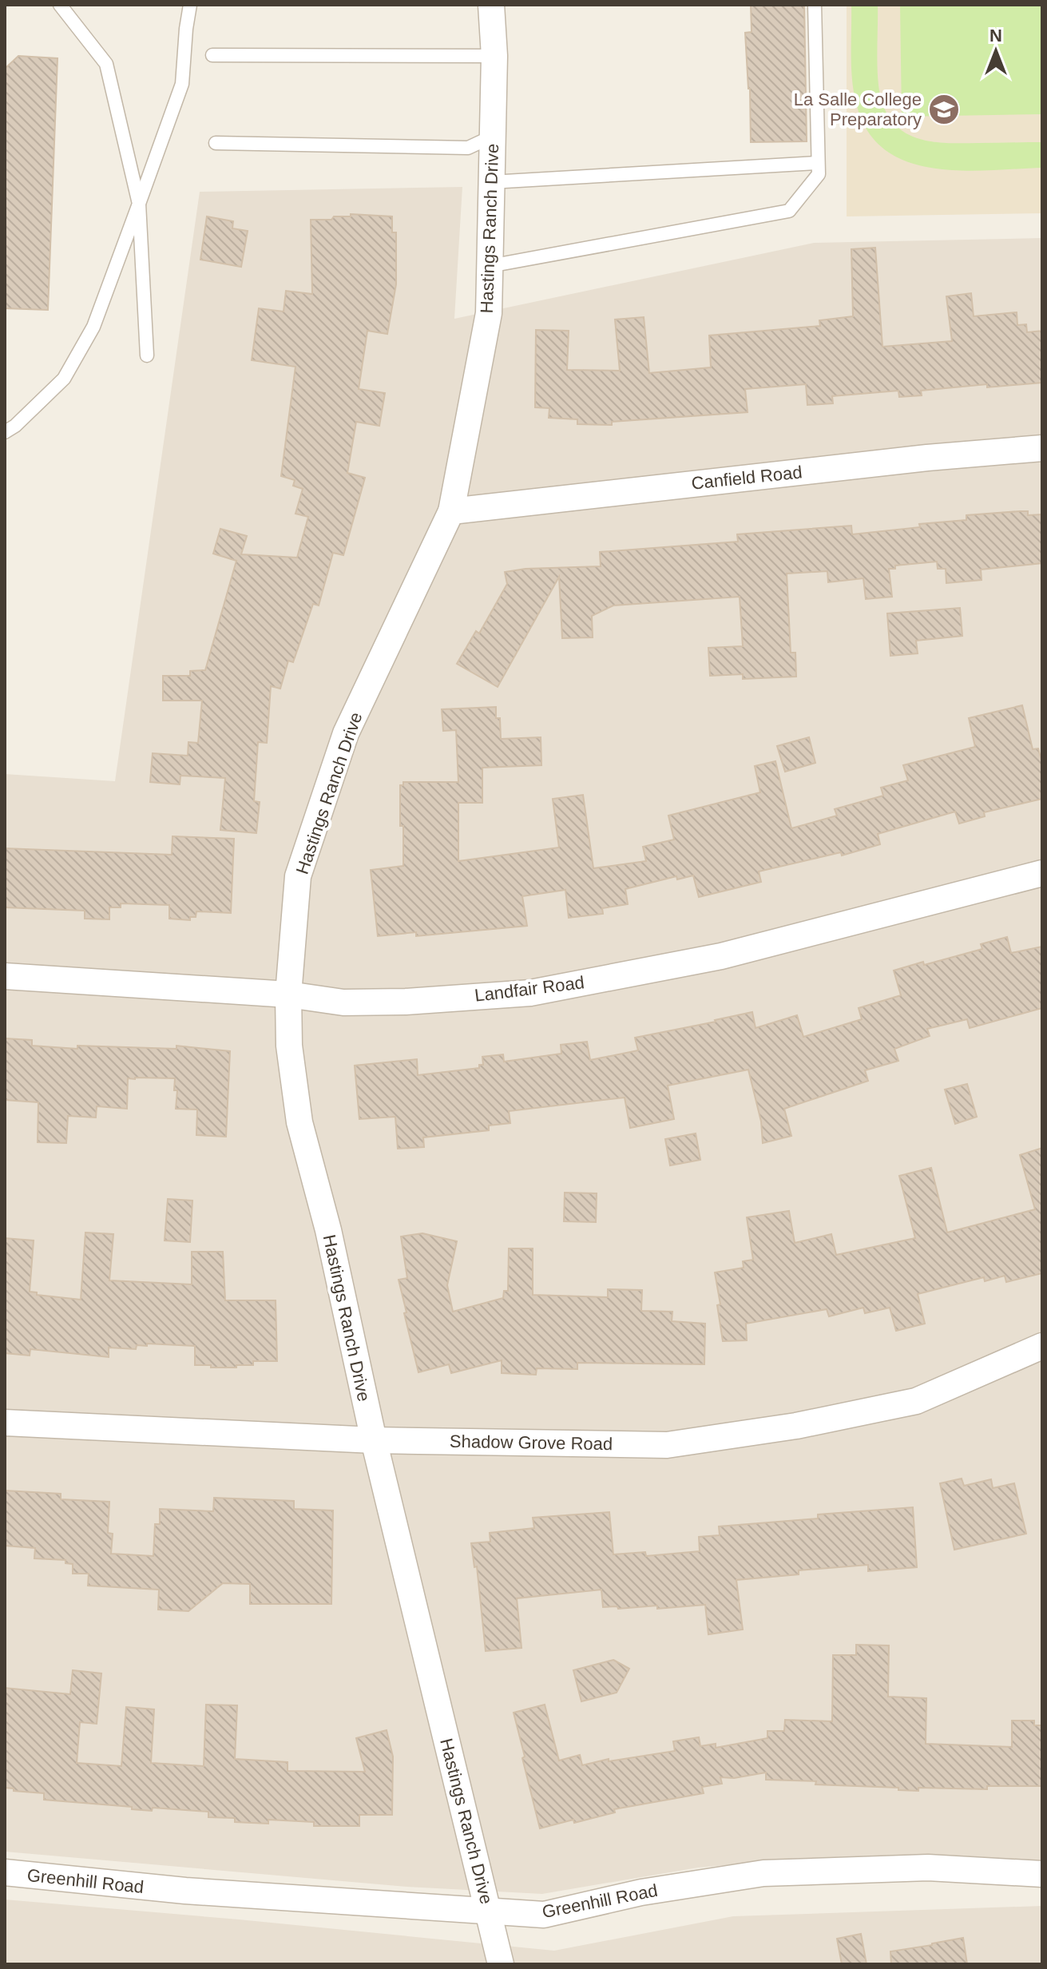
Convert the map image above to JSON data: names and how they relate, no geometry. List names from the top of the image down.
{
  "streets": {
    "street": [
      "Hastings Ranch Drive",
      "Canfield Road",
      "Landfair Road",
      "Shadow Grove Road",
      "Greenhill Road"
    ]
  },
  "crossings": [
    ["Hastings Ranch Drive", "Canfield Road"],
    ["Hastings Ranch Drive", "Landfair Road"],
    ["Hastings Ranch Drive", "Shadow Grove Road"],
    ["Hastings Ranch Drive", "Greenhill Road"]
  ],
  "places": {
    "school or university": ["La Salle College Preparatory"]
  },
  "north": "top"
}
